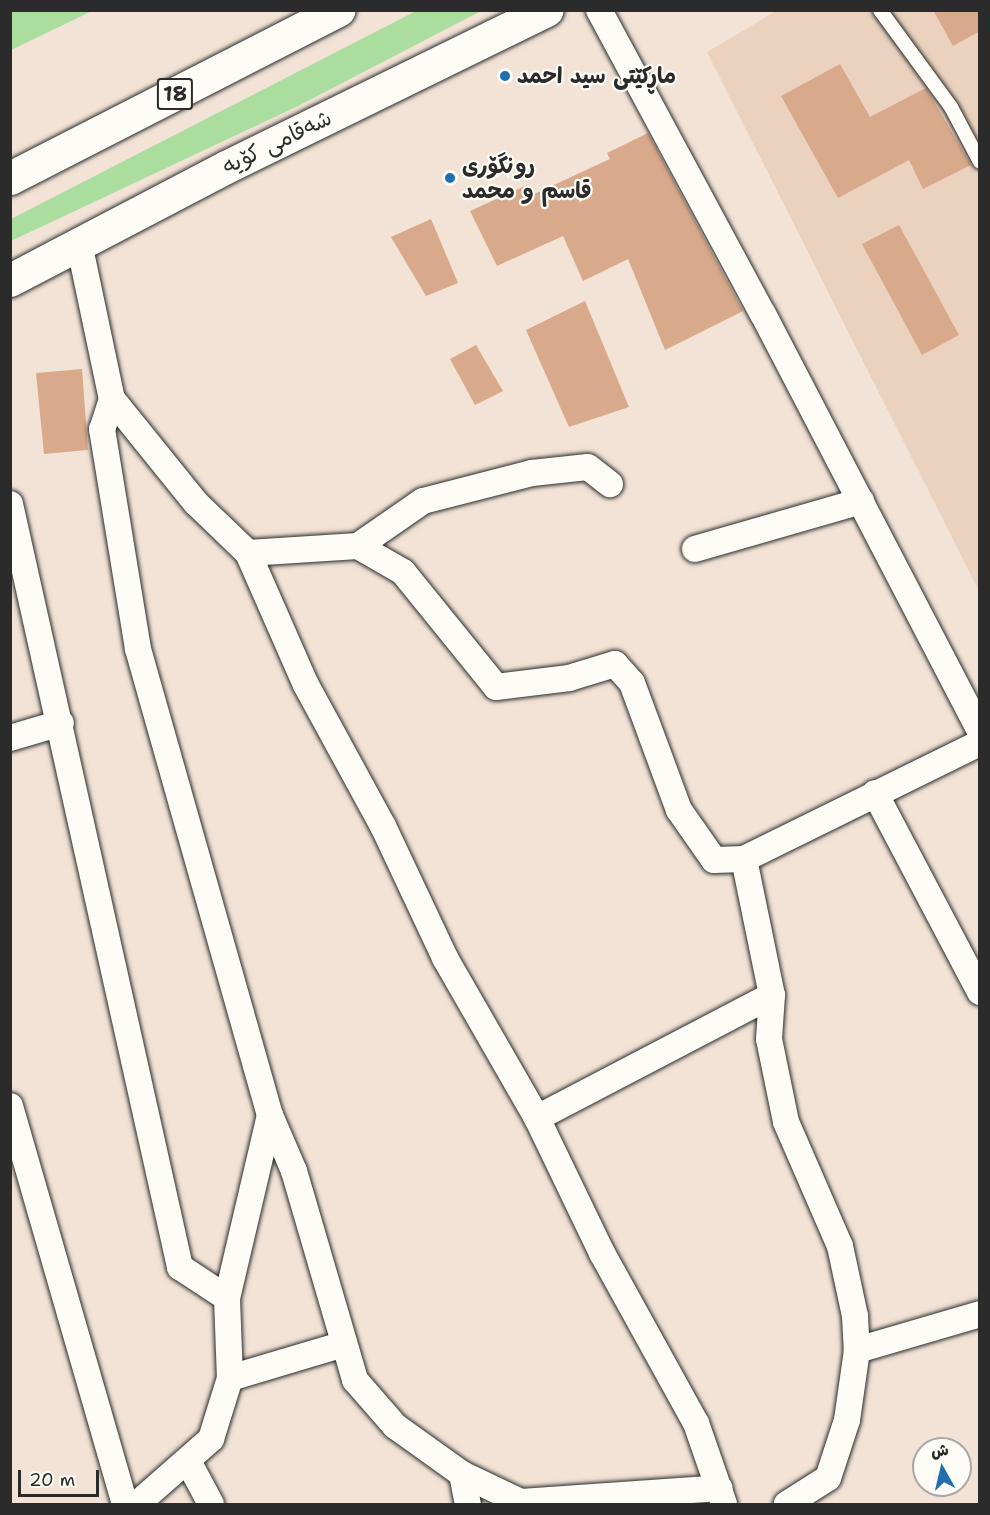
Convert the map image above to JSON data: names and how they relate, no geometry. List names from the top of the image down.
{
  "streets": {
    "highway": ["18", "شەقامی کۆیە"]
  },
  "places": ["ماڕکێتی سید احمد", "رونگۆری قاسم و محمد"],
  "scale_bar": "20 m",
  "north": "top"
}
